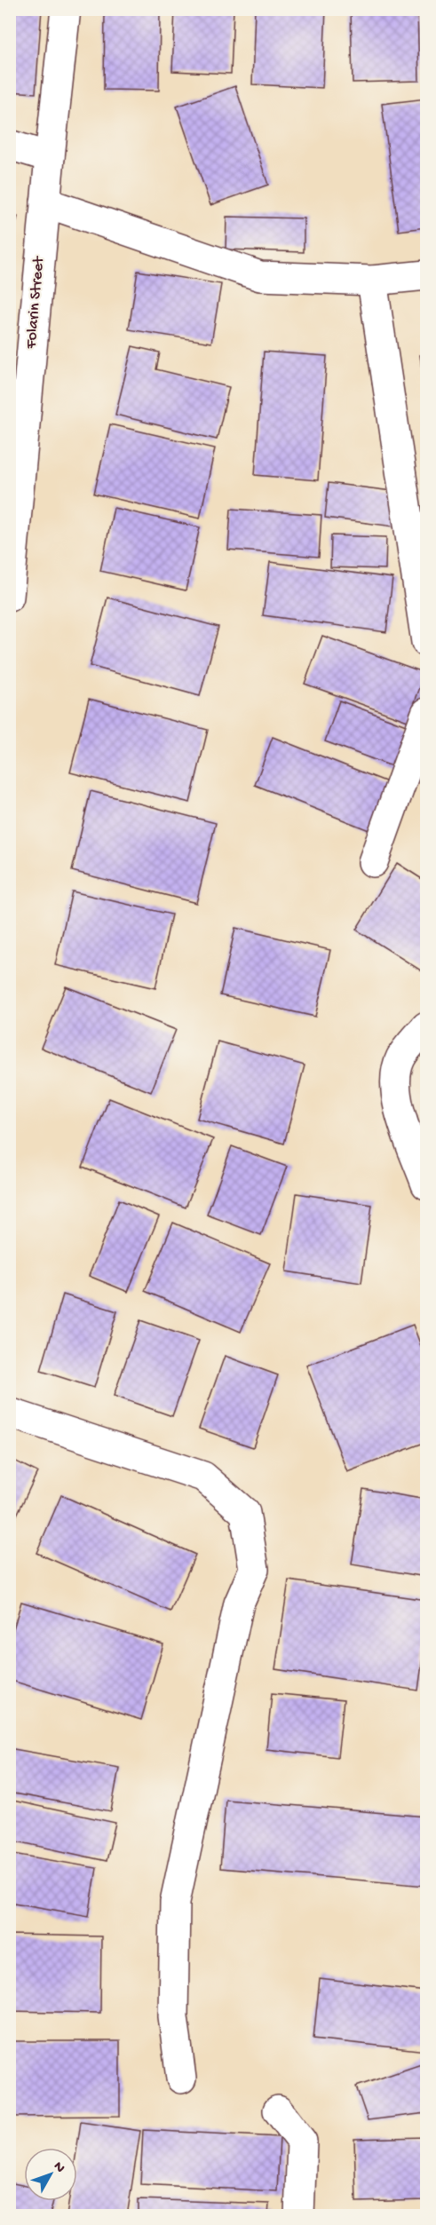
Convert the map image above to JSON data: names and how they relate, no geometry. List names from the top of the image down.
{
  "streets": {
    "street": ["Folarin Street"]
  },
  "north": "top right"
}
